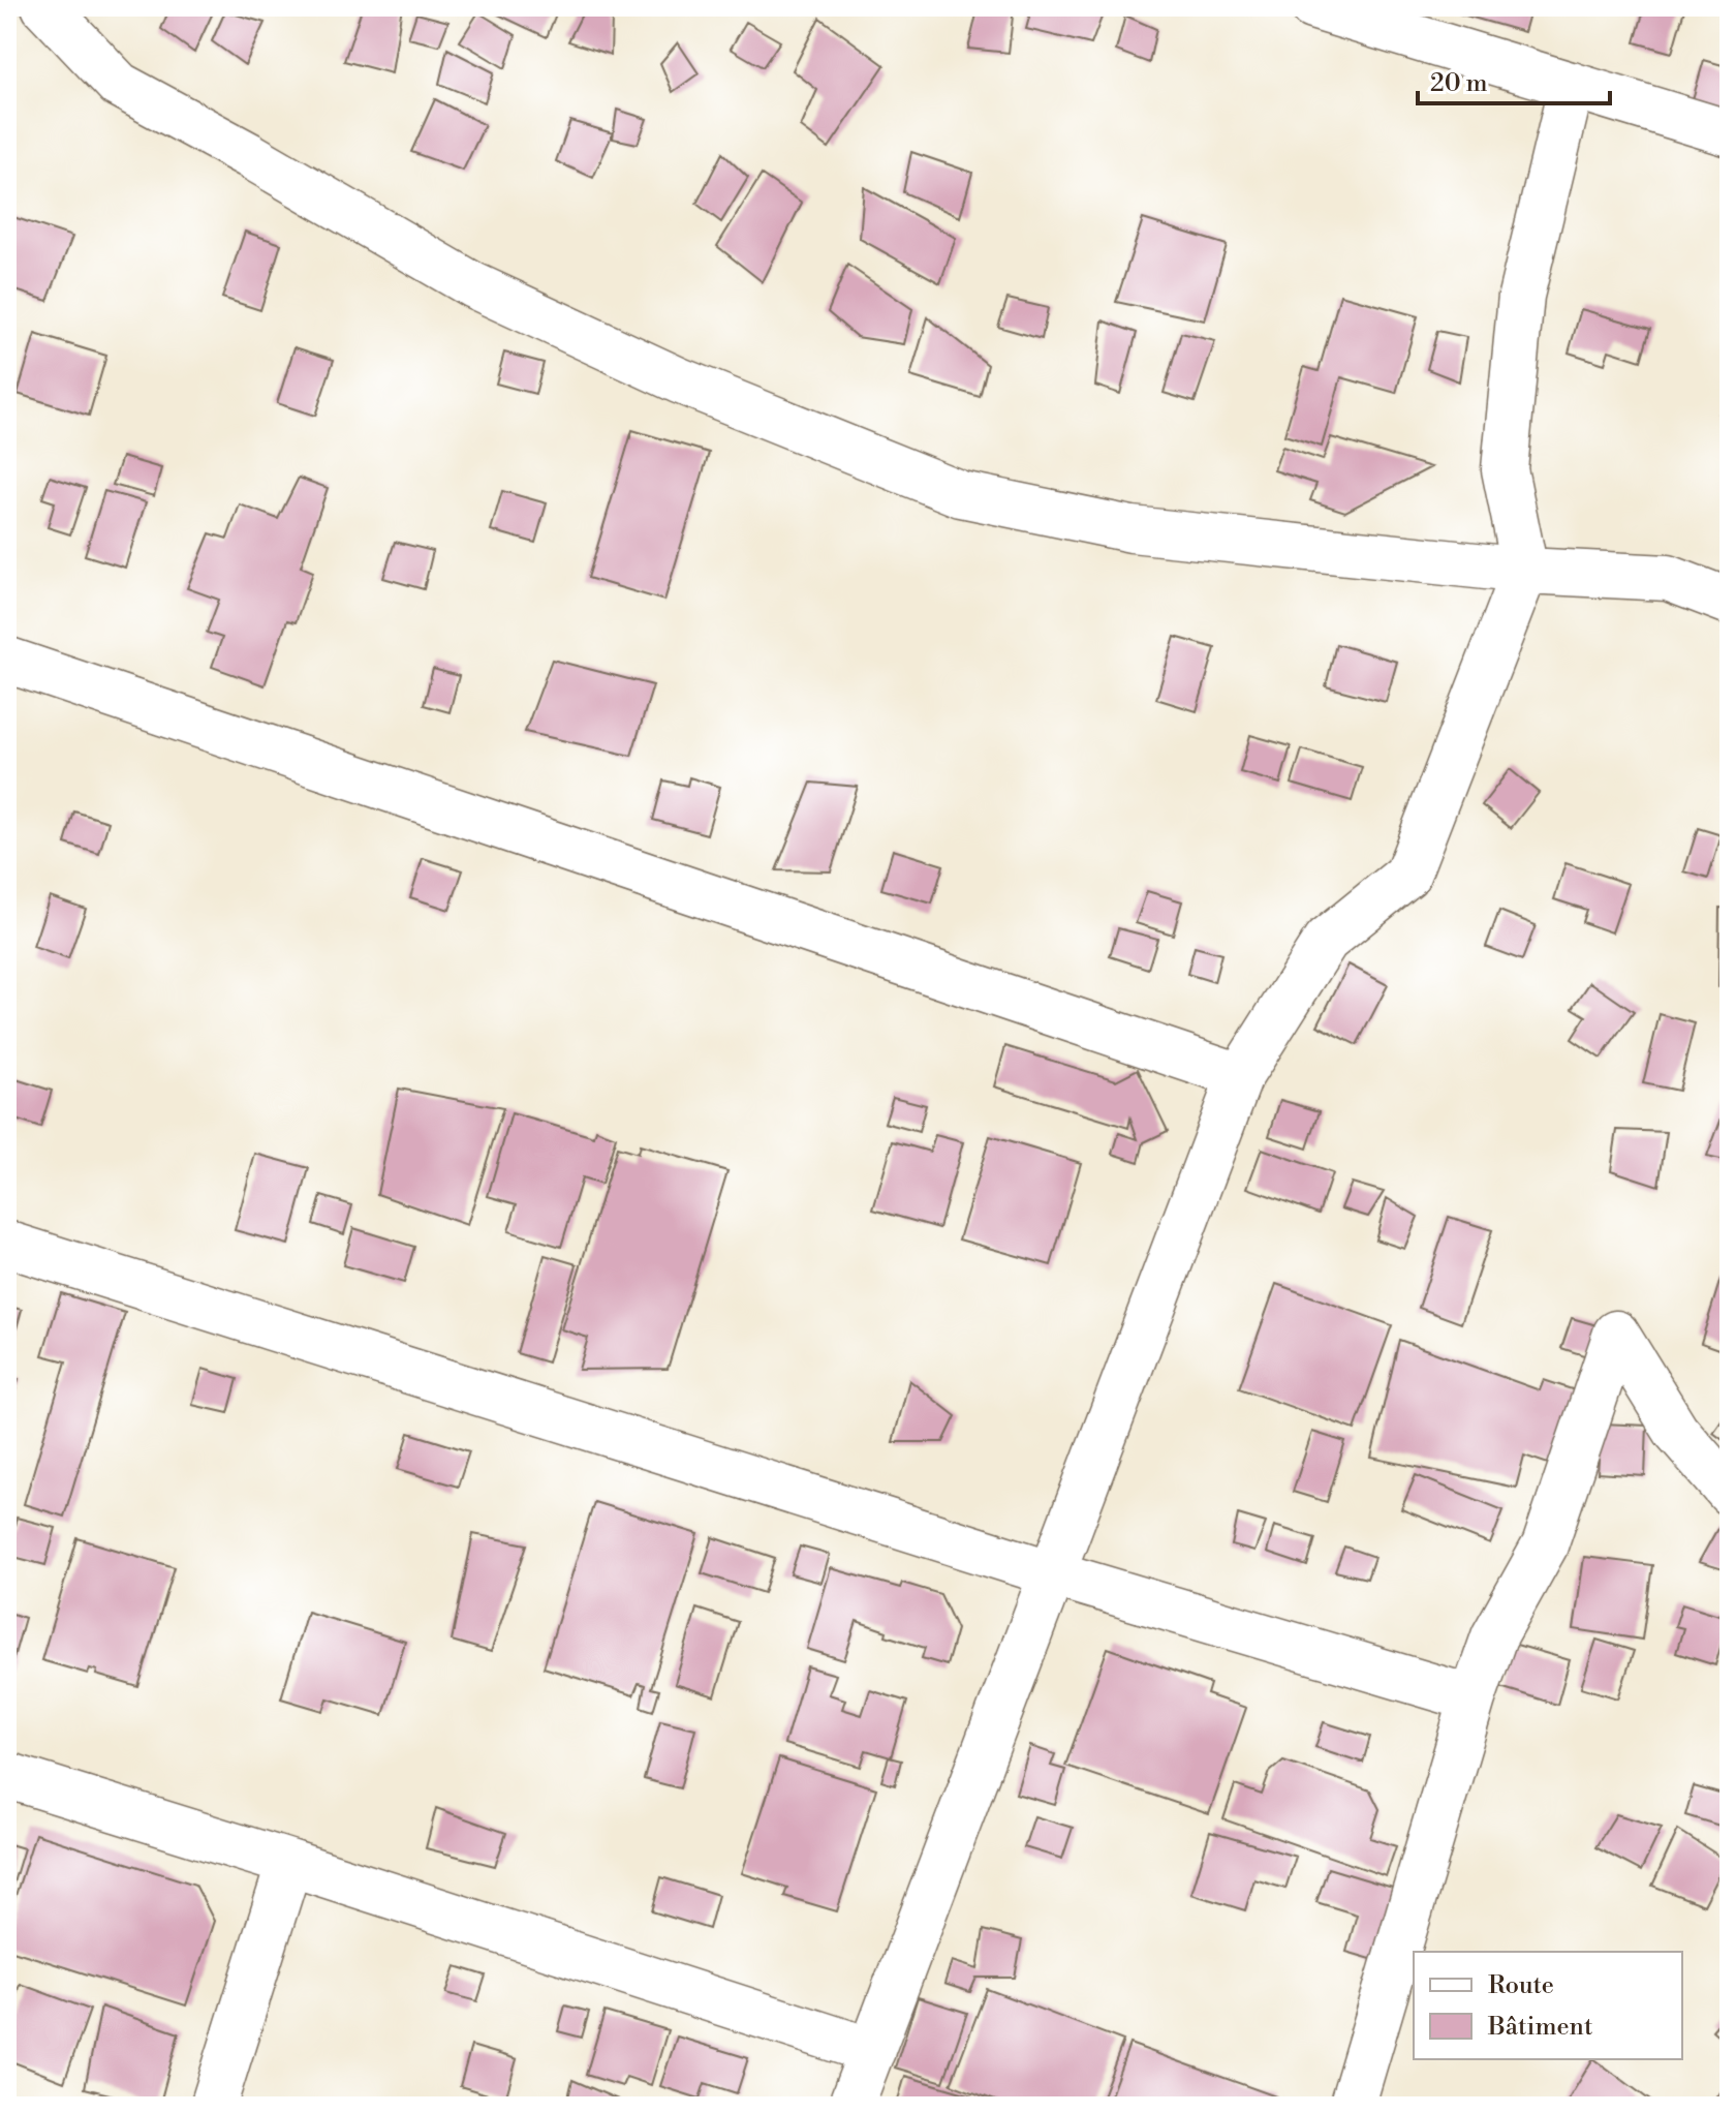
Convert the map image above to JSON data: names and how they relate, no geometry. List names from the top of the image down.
{
  "legend": ["Route", "Bâtiment"],
  "scale_bar": "20 m"
}
